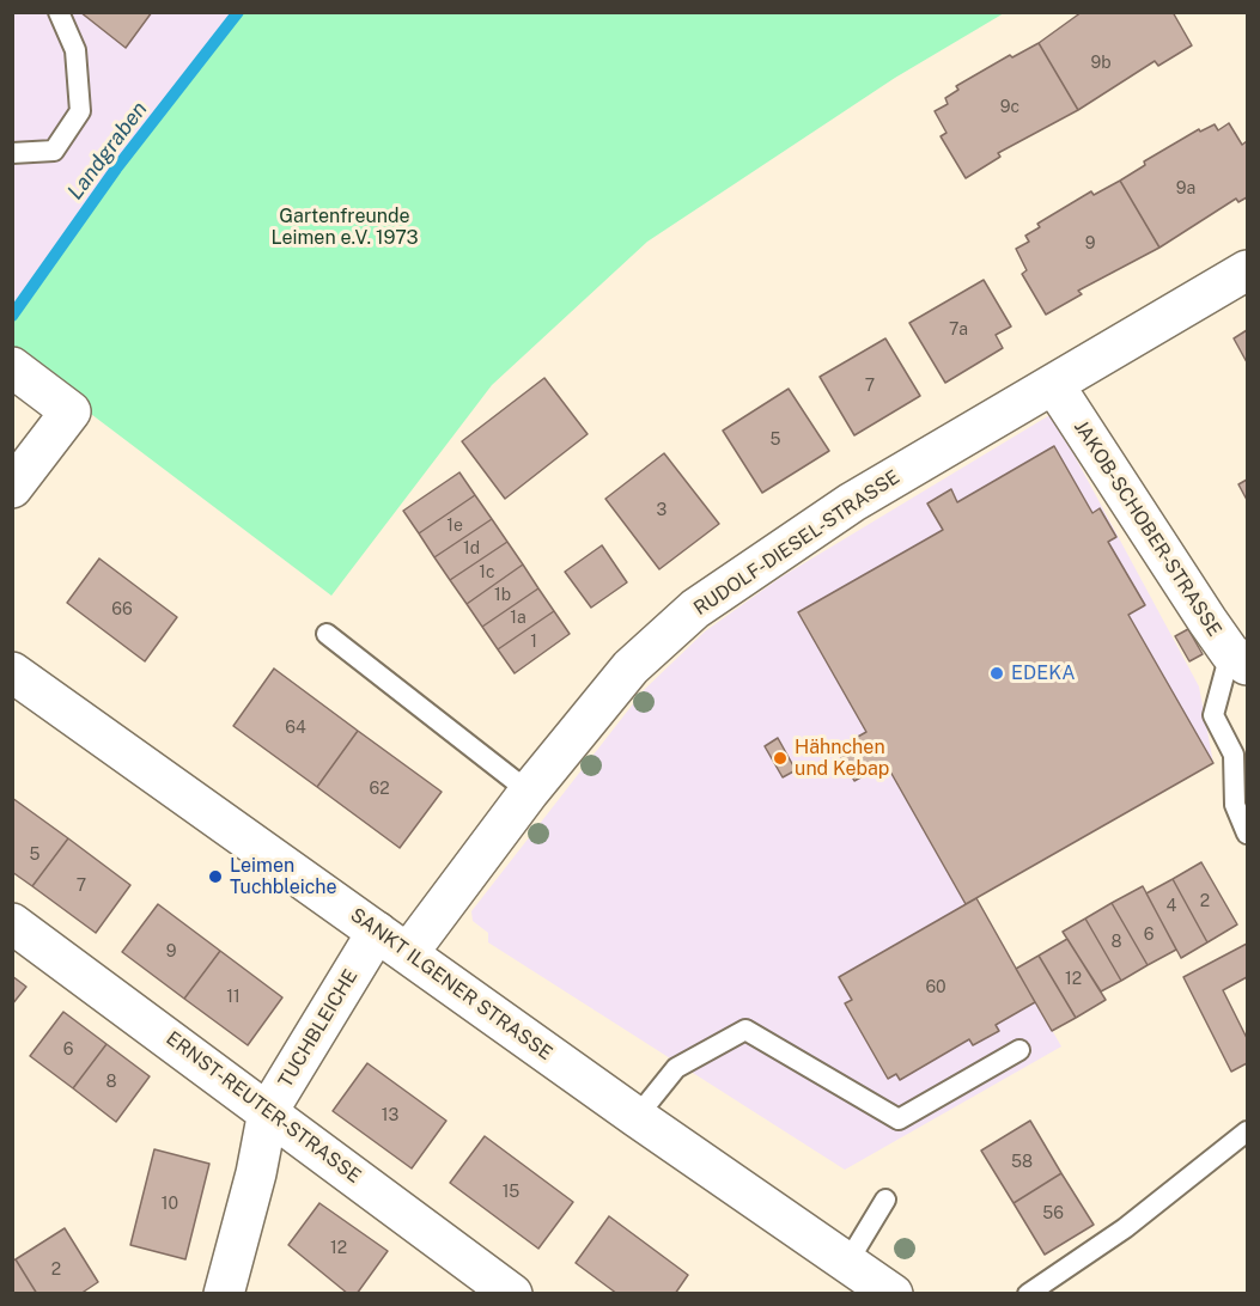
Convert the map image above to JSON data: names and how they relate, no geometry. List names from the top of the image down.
{
  "streets": {
    "street": [
      "JAKOB-SCHOBER-STRASSE",
      "RUDOLF-DIESEL-STRASSE",
      "SANKT ILGENER STRASSE",
      "TUCHBLEICHE",
      "ERNST-REUTER-STRASSE"
    ]
  },
  "crossings": [
    ["JAKOB-SCHOBER-STRASSE", "RUDOLF-DIESEL-STRASSE"],
    ["RUDOLF-DIESEL-STRASSE", "SANKT ILGENER STRASSE"],
    ["RUDOLF-DIESEL-STRASSE", "TUCHBLEICHE"],
    ["SANKT ILGENER STRASSE", "TUCHBLEICHE"],
    ["TUCHBLEICHE", "ERNST-REUTER-STRASSE"]
  ],
  "water": ["Landgraben"],
  "parks": ["Gartenfreunde Leimen e.V. 1973"],
  "places": ["EDEKA", "Hähnchen und Kebap", "Leimen Tuchbleiche"],
  "house_numbers": [
    "9b",
    "9c",
    "9a",
    "9",
    "7a",
    "7",
    "5",
    "3",
    "1e",
    "1d",
    "1c",
    "1b",
    "66",
    "1a",
    "1",
    "64",
    "62",
    "5",
    "7",
    "2",
    "4",
    "6",
    "8",
    "9",
    "12",
    "60",
    "11",
    "6",
    "8",
    "13",
    "58",
    "15",
    "10",
    "56",
    "12",
    "2"
  ]
}
